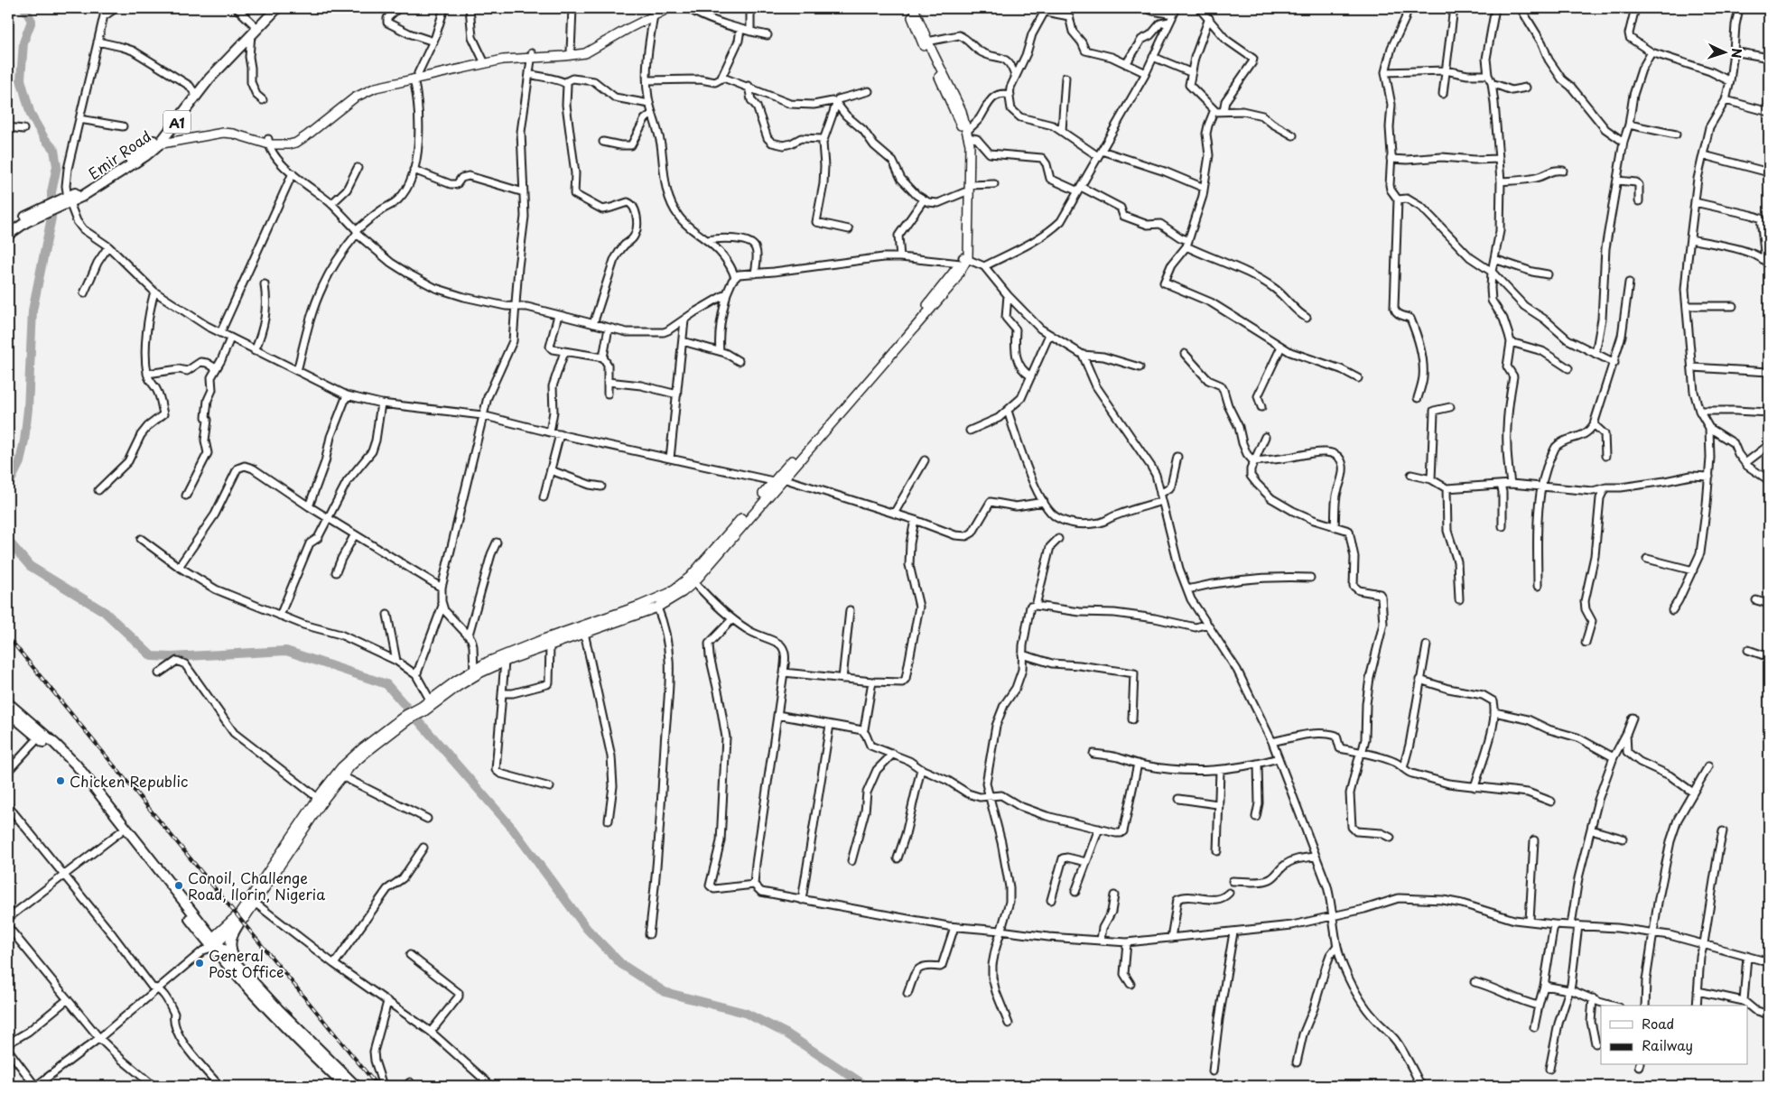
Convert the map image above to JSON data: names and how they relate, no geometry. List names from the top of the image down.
{
  "streets": {
    "highway": ["A1", "Emir Road"]
  },
  "places": ["Chicken Republic", "Conoil, Challenge Road, Ilorin, Nigeria", "General Post Office"],
  "legend": ["Road", "Railway"],
  "north": "right"
}
